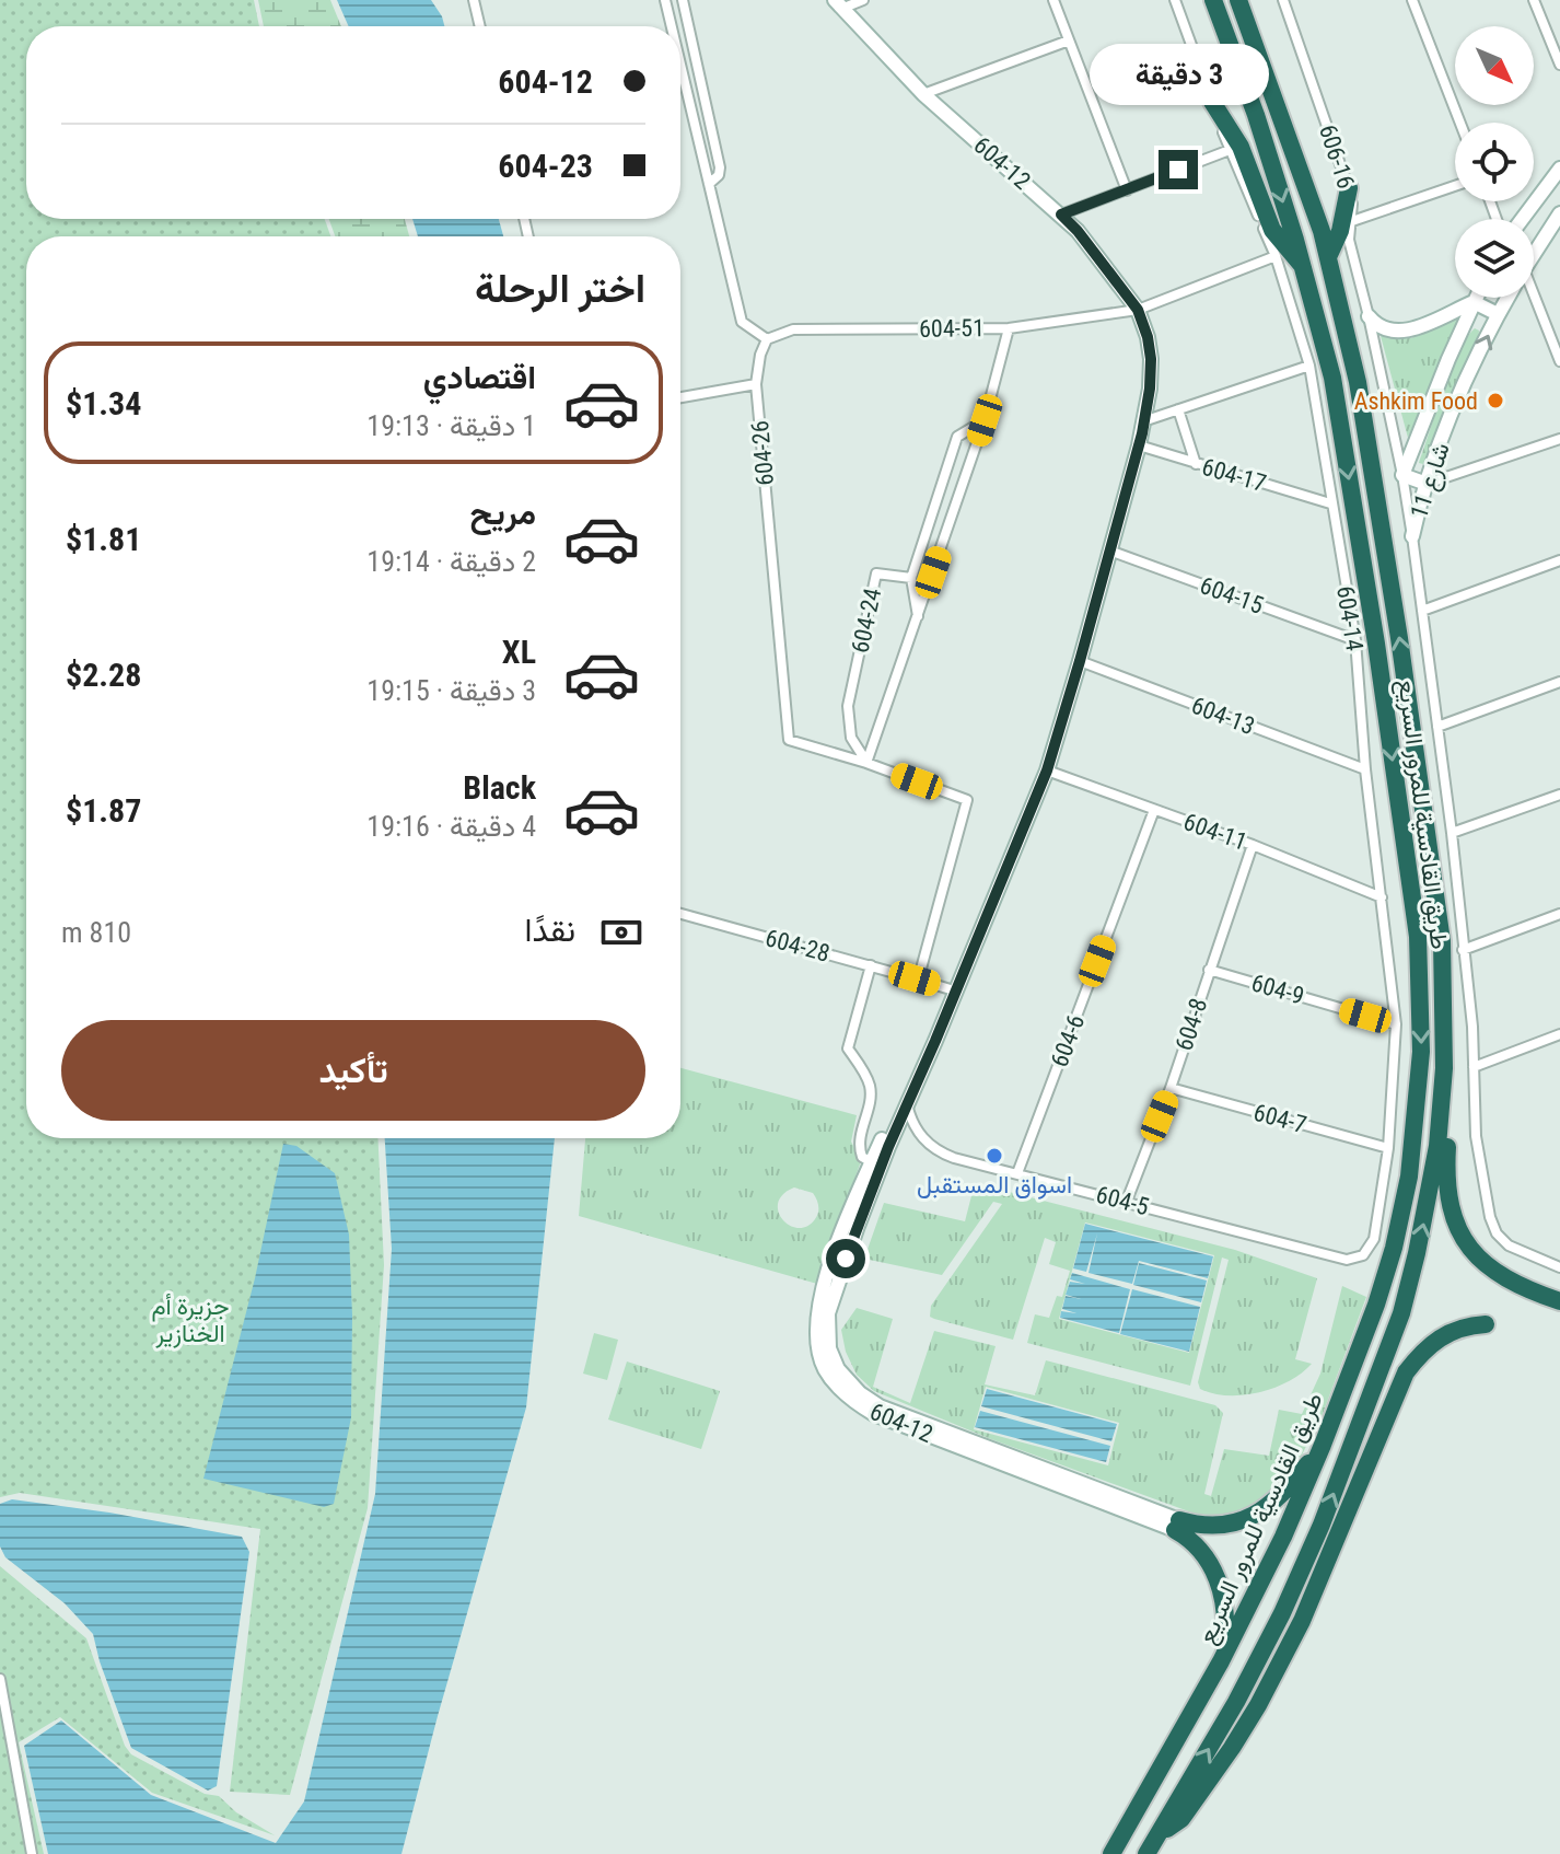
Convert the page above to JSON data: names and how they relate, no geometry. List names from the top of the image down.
{
  "streets": {
    "highway": ["طريق القادسية للمرور السريع"],
    "main road": ["604-12", "شارع 11"],
    "street": [
      "606-16",
      "604-51",
      "604-26",
      "604-17",
      "604-15",
      "604-14",
      "604-24",
      "604-13",
      "604-11",
      "604-28",
      "604-9",
      "604-8",
      "604-6",
      "604-7",
      "604-5"
    ]
  },
  "crossings": [
    ["606-16", "شارع 11"],
    ["604-12", "604-51"],
    ["604-12", "604-17"],
    ["604-12", "604-15"],
    ["604-12", "604-13"],
    ["604-12", "604-11"],
    ["604-12", "604-28"],
    ["604-12", "604-5"],
    ["604-51", "604-26"],
    ["604-51", "604-14"],
    ["604-26", "604-24"],
    ["604-26", "604-28"],
    ["604-17", "604-14"],
    ["604-15", "604-14"],
    ["604-14", "604-13"],
    ["604-14", "604-11"],
    ["604-14", "604-9"],
    ["604-14", "604-7"],
    ["604-14", "604-5"],
    ["604-11", "604-8"],
    ["604-11", "604-6"],
    ["604-9", "604-8"],
    ["604-8", "604-7"],
    ["604-8", "604-5"],
    ["604-6", "604-5"]
  ],
  "parks": ["جزيرة أم الخنازير"],
  "places": ["Ashkim Food", "اسواق المستقبل"],
  "north": "bottom right",
  "page": {
    "banner": ["604-12", "604-23"],
    "bubble": "3 دقيقة",
    "heading": "اختر الرحلة",
    "list": [
      {
        "name": "اقتصادي",
        "note": "1 دقيقة · 19:13",
        "value": "$1.34"
      },
      {
        "name": "مريح",
        "note": "2 دقيقة · 19:14",
        "value": "$1.81"
      },
      {
        "name": "XL",
        "note": "3 دقيقة · 19:15",
        "value": "$2.28"
      },
      {
        "name": "Black",
        "note": "4 دقيقة · 19:16",
        "value": "$1.87"
      }
    ],
    "pay": ["نقدًا", "810 m"],
    "buttons": "تأكيد"
  }
}
